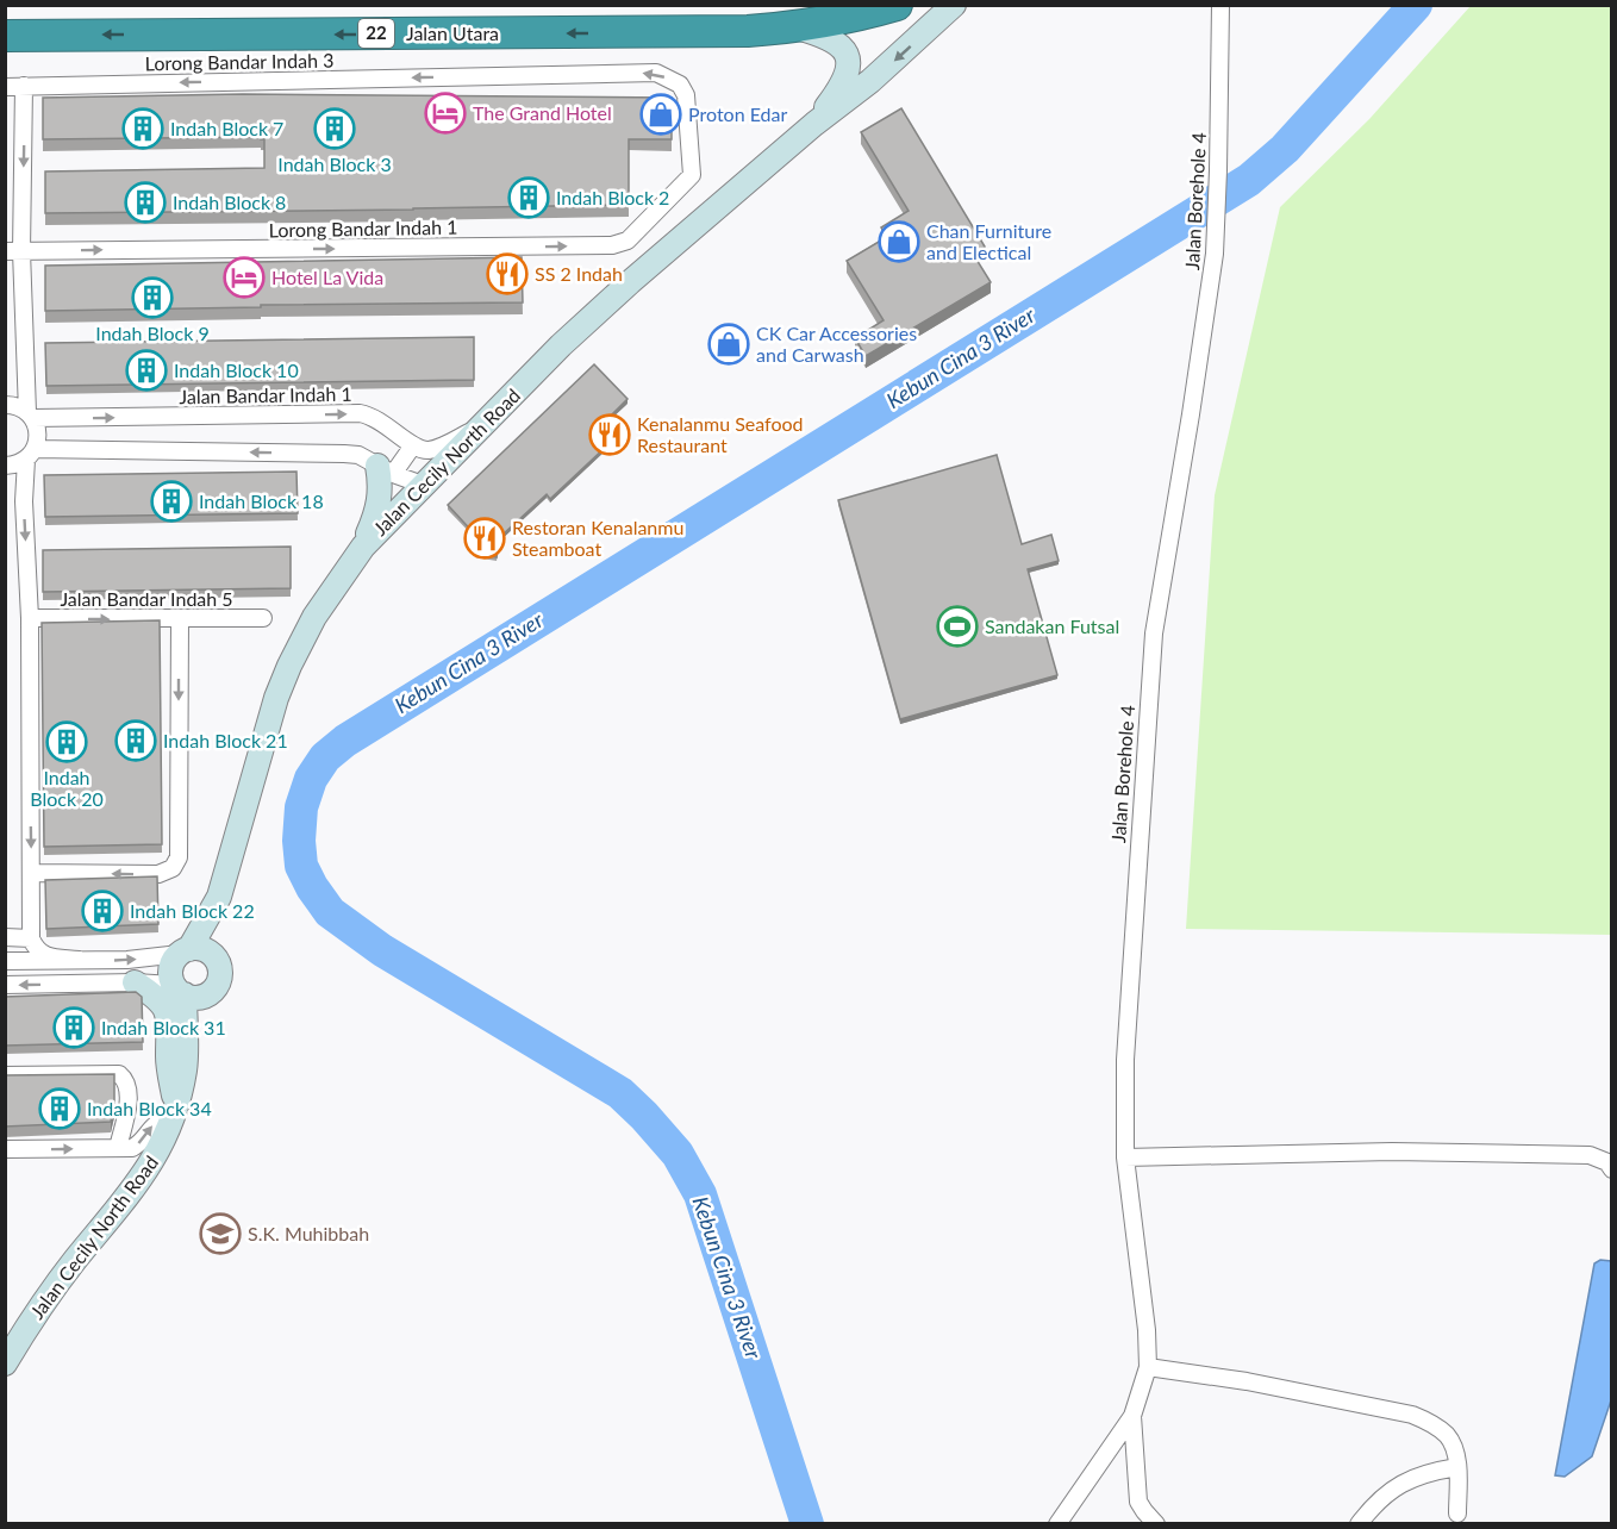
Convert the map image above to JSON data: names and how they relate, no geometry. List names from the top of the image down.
{
  "streets": {
    "highway": ["22", "Jalan Utara"],
    "main road": ["Jalan Cecily North Road"],
    "street": [
      "Lorong Bandar Indah 3",
      "Jalan Borehole 4",
      "Lorong Bandar Indah 1",
      "Jalan Bandar Indah 1",
      "Jalan Bandar Indah 5"
    ]
  },
  "crossings": [
    ["Jalan Utara", "Jalan Cecily North Road"],
    ["Lorong Bandar Indah 3", "Lorong Bandar Indah 1"]
  ],
  "one_way": [
    "Jalan Utara",
    "Lorong Bandar Indah 3",
    "Lorong Bandar Indah 1",
    "Jalan Bandar Indah 5"
  ],
  "water": ["Kebun Cina 3 River"],
  "places": {
    "hotel": ["The Grand Hotel", "Hotel La Vida"],
    "shop": ["Proton Edar", "Chan Furniture and Electical", "CK Car Accessories and Carwash"],
    "building": [
      "Indah Block 7",
      "Indah Block 3",
      "Indah Block 2",
      "Indah Block 8",
      "Indah Block 9",
      "Indah Block 10",
      "Indah Block 18",
      "Indah Block 21",
      "Indah Block 20",
      "Indah Block 22",
      "Indah Block 31",
      "Indah Block 34"
    ],
    "restaurant": ["SS 2 Indah", "Kenalanmu Seafood Restaurant", "Restoran Kenalanmu Steamboat"],
    "sports": ["Sandakan Futsal"],
    "school or university": ["S.K. Muhibbah"]
  }
}
